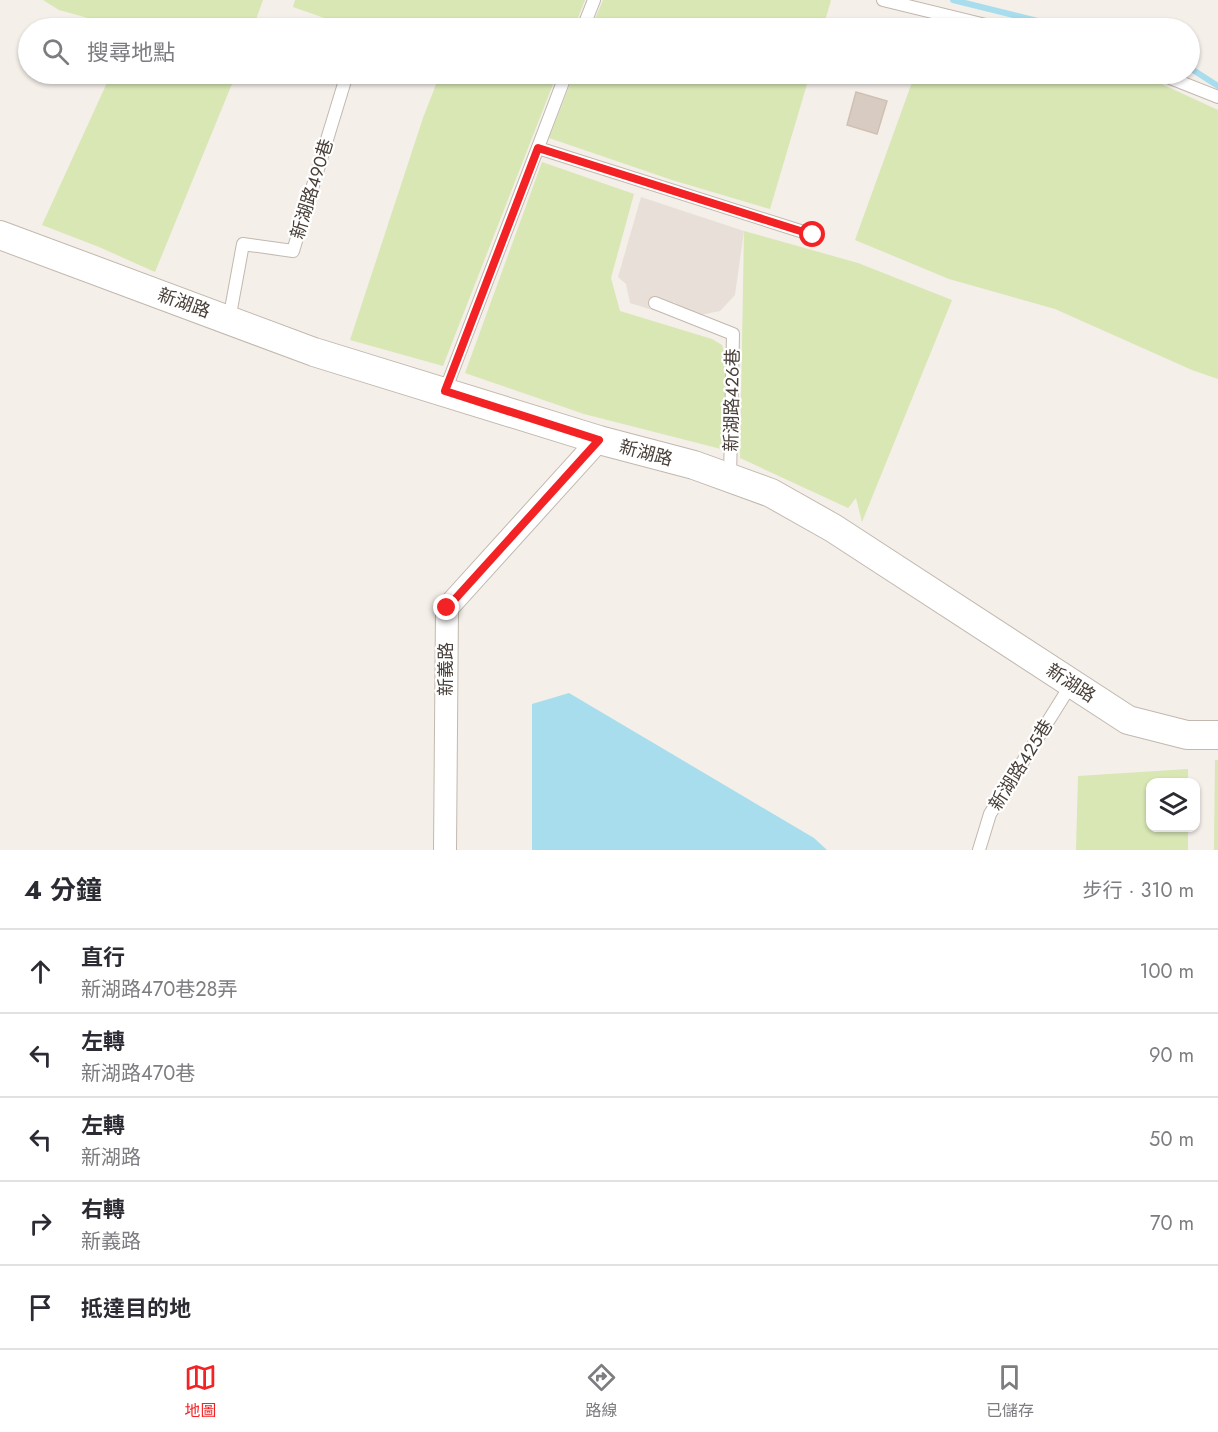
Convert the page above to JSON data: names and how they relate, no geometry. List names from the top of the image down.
{
  "streets": {
    "street": ["新湖路", "新義路"],
    "lane": ["新湖路490巷", "新湖路426巷", "新湖路425巷"]
  },
  "crossings": [
    ["新湖路490巷", "新湖路"],
    ["新湖路", "新湖路426巷"],
    ["新湖路", "新義路"],
    ["新湖路", "新湖路425巷"]
  ],
  "page": {
    "search": "搜尋地點",
    "heading": ["4 分鐘", "步行 · 310 m"],
    "list": [
      ["直行", "新湖路470巷28弄", "100 m"],
      ["左轉", "新湖路470巷", "90 m"],
      ["左轉", "新湖路", "50 m"],
      ["右轉", "新義路", "70 m"],
      "抵達目的地"
    ],
    "nav": ["地圖", "路線", "已儲存"]
  }
}
